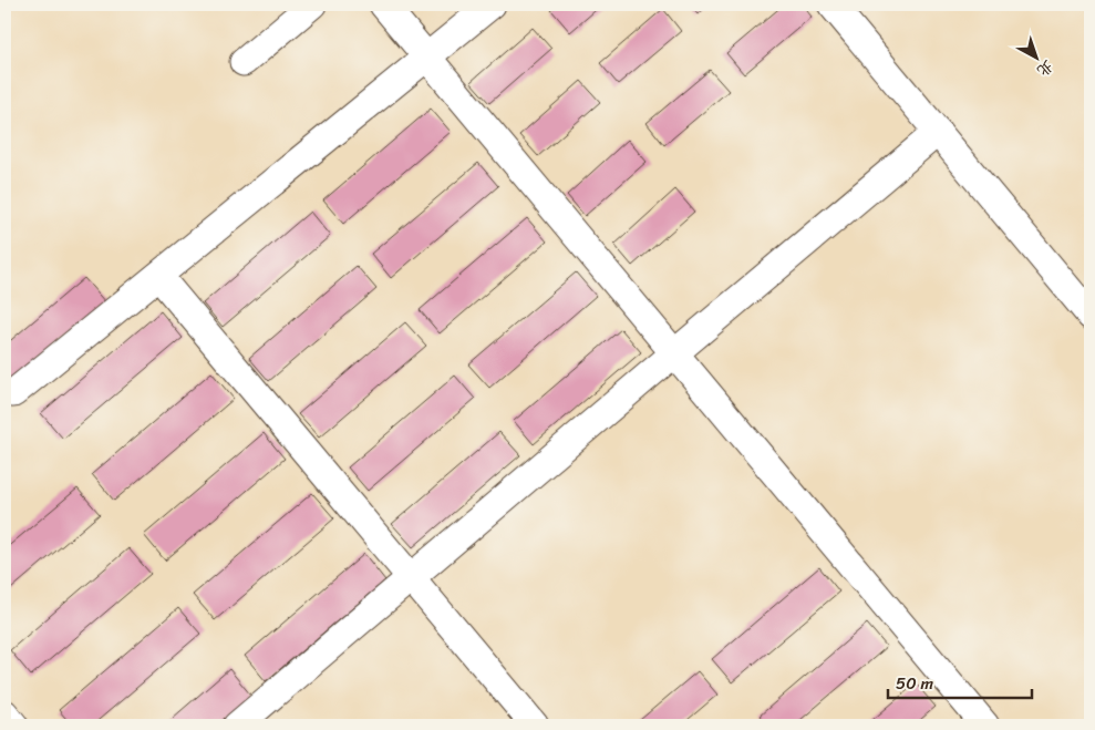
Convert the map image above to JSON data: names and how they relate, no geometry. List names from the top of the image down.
{
  "scale_bar": "50 m",
  "north": "bottom right"
}
